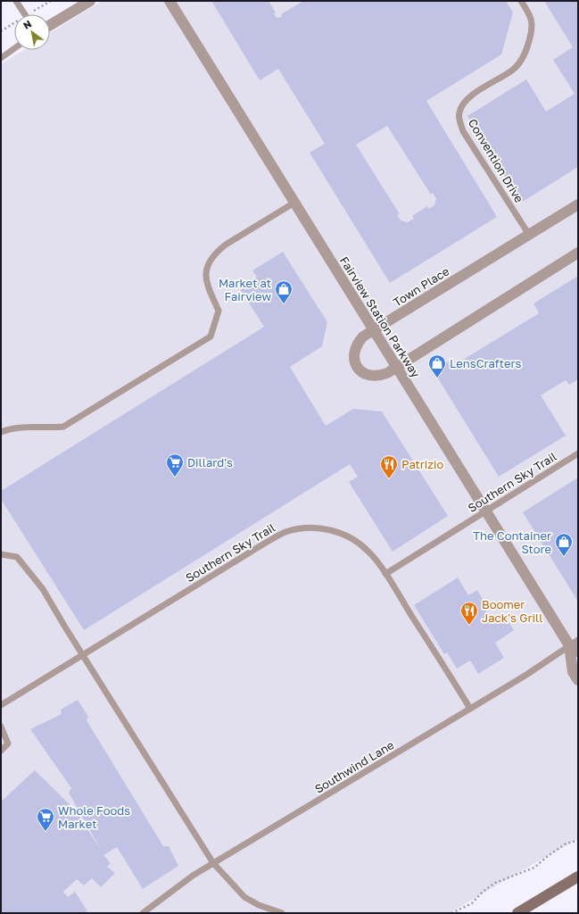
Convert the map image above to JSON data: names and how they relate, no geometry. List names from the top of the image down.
{
  "streets": {
    "street": ["Town Place", "Fairview Station Parkway"],
    "lane": ["Convention Drive", "Southern Sky Trail", "Southwind Lane"]
  },
  "crossings": [
    ["Convention Drive", "Town Place"],
    ["Town Place", "Fairview Station Parkway"],
    ["Fairview Station Parkway", "Southern Sky Trail"],
    ["Fairview Station Parkway", "Southwind Lane"]
  ],
  "places": {
    "shop": ["Market at Fairview", "LensCrafters", "The Container Store"],
    "supermarket": ["Dillard's", "Whole Foods Market"],
    "restaurant": ["Patrizio", "Boomer Jack's Grill"]
  },
  "north": "top left"
}
